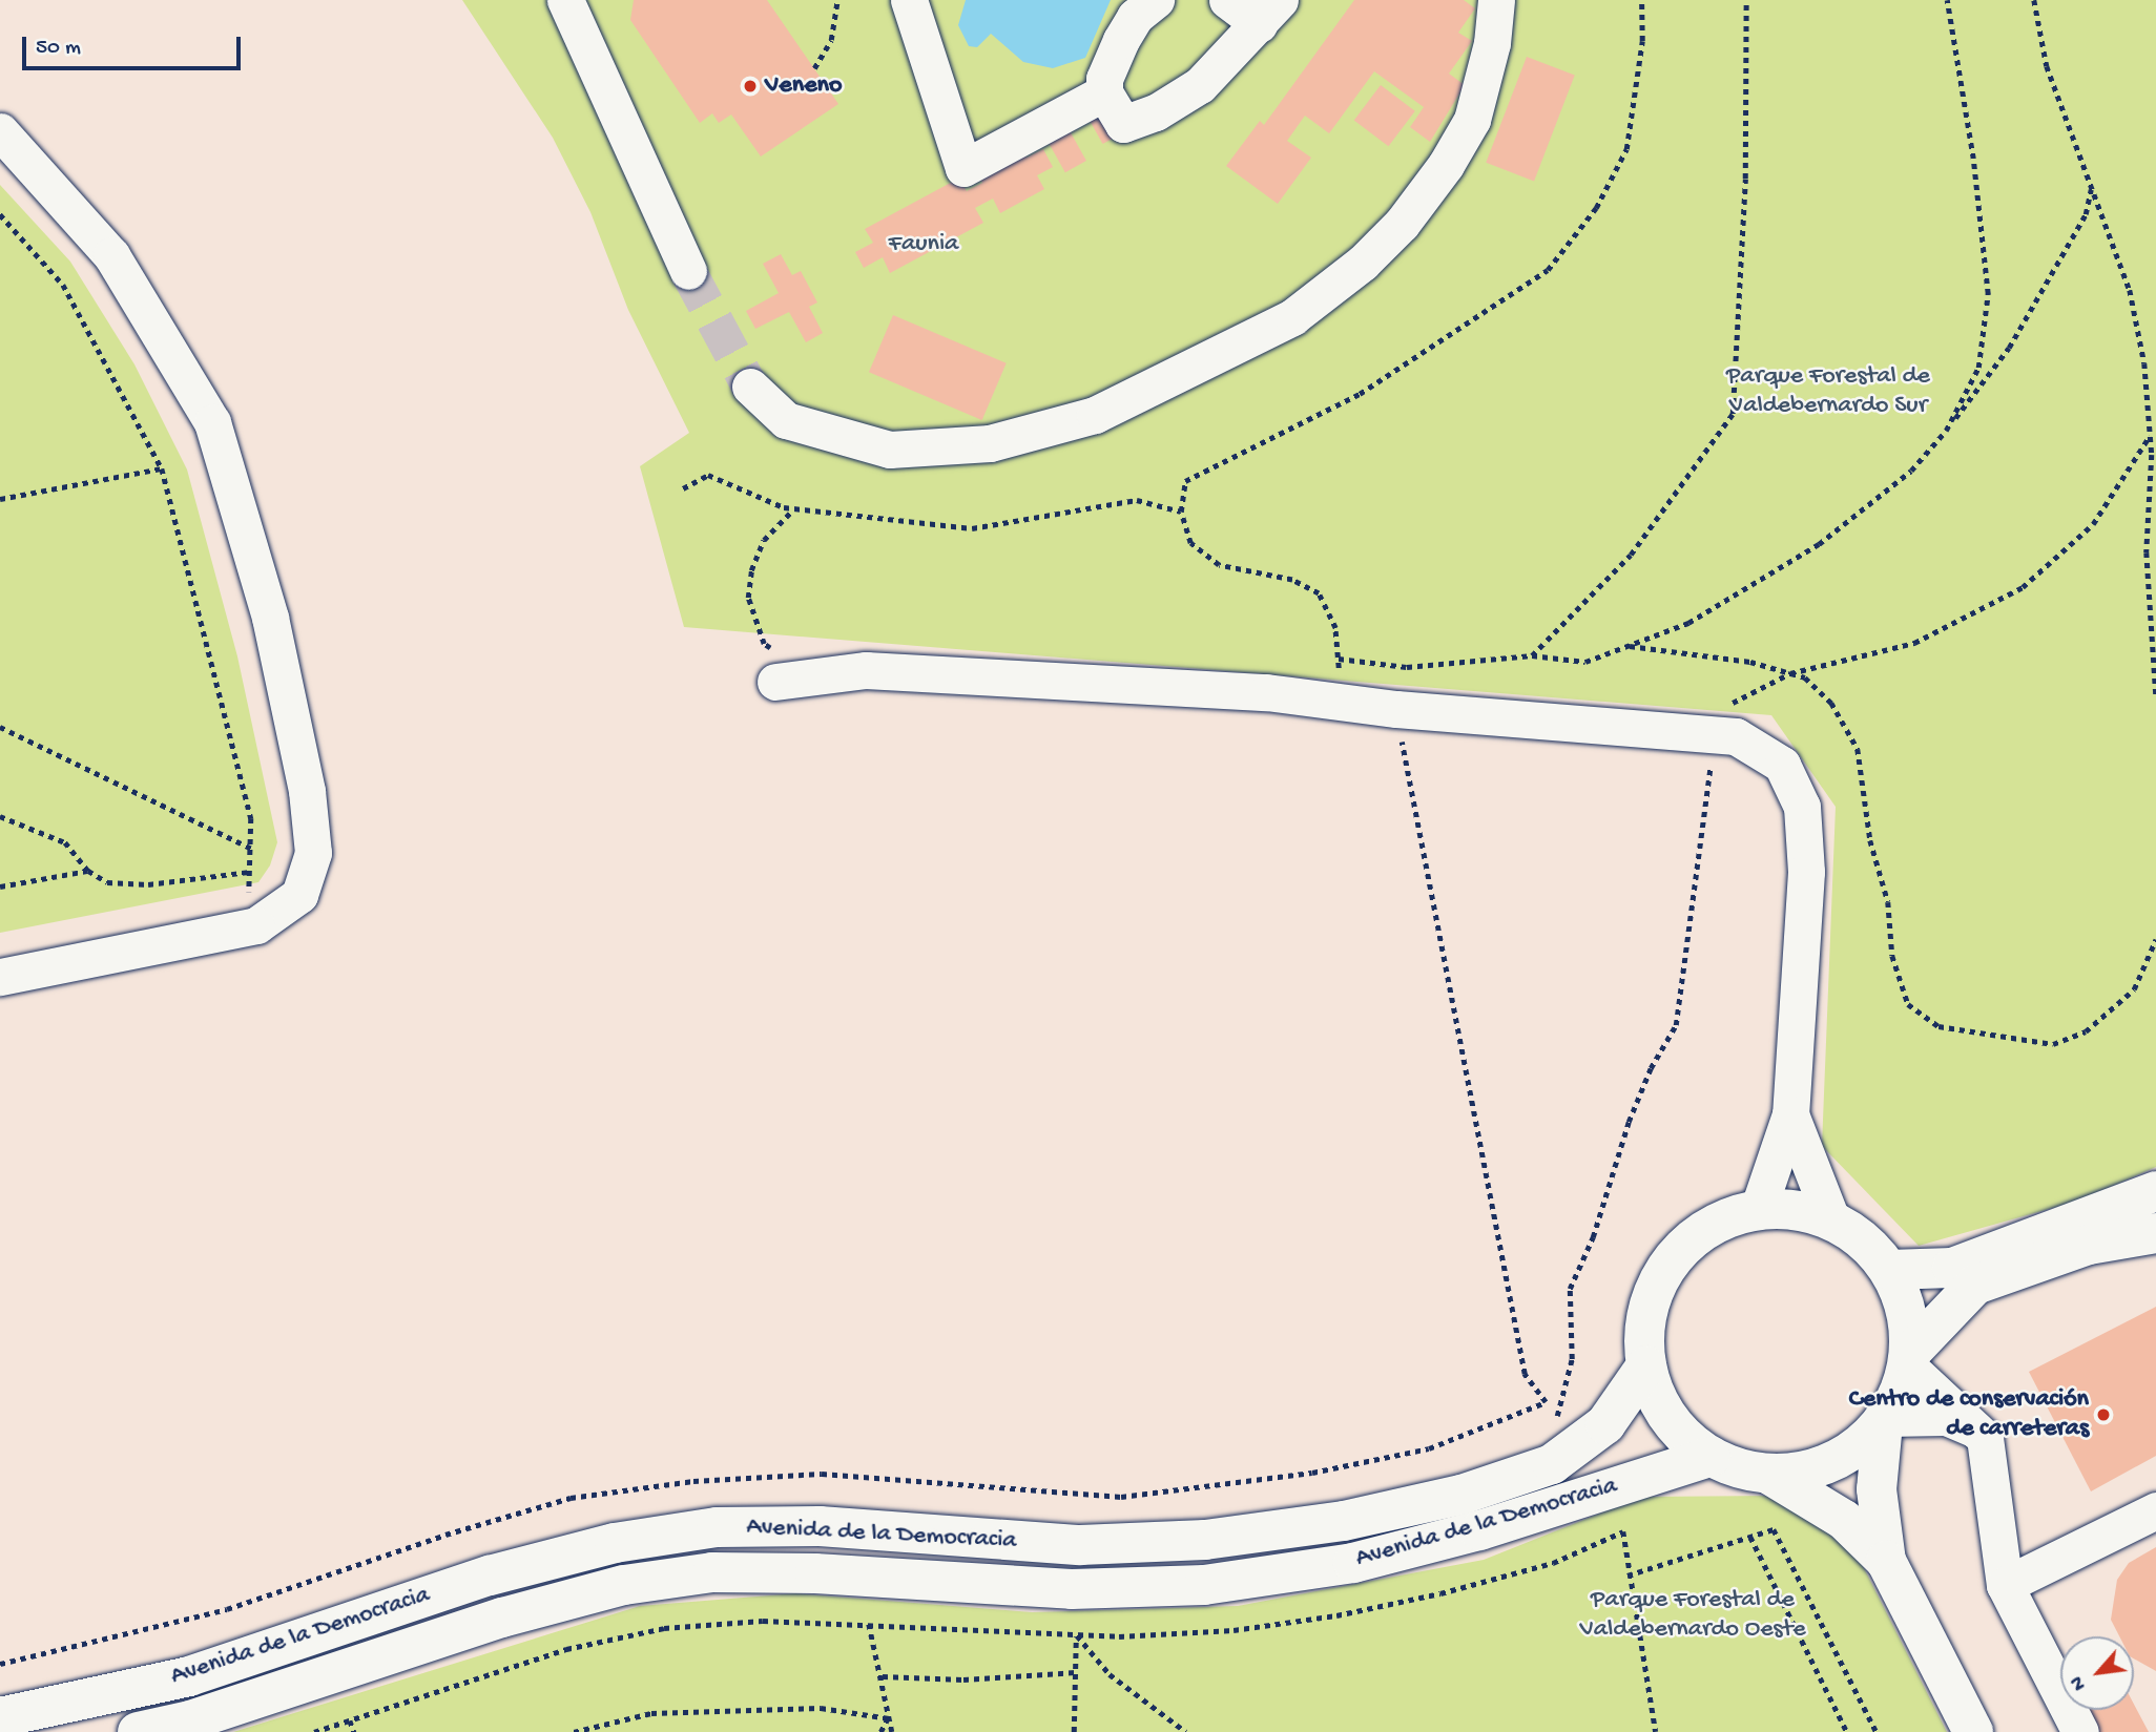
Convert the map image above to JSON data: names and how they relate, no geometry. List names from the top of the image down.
{
  "streets": {
    "main road": ["Avenida de la Democracia"]
  },
  "parks": ["Faunia", "Parque Forestal de Valdebernardo Sur", "Parque Forestal de Valdebernardo Oeste"],
  "places": ["Veneno", "Centro de conservación de carreteras"],
  "scale_bar": "50 m",
  "north": "bottom left"
}
